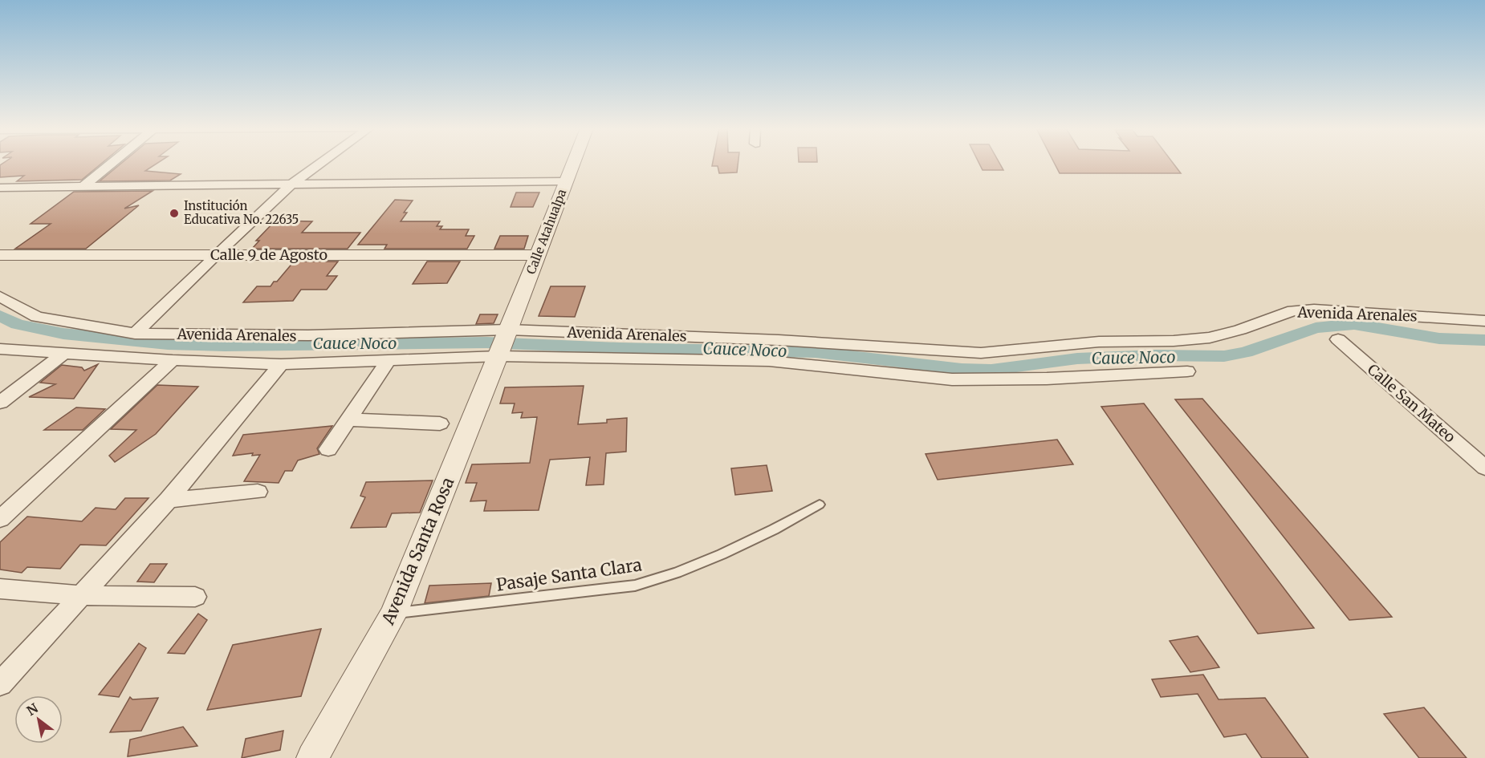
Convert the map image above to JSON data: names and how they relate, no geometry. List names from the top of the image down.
{
  "streets": {
    "street": [
      "Calle Atahualpa",
      "Calle 9 de Agosto",
      "Avenida Arenales",
      "Calle San Mateo",
      "Avenida Santa Rosa"
    ],
    "lane": ["Pasaje Santa Clara"]
  },
  "crossings": [
    ["Calle Atahualpa", "Calle 9 de Agosto"],
    ["Calle Atahualpa", "Avenida Arenales"],
    ["Calle Atahualpa", "Avenida Santa Rosa"],
    ["Avenida Arenales", "Avenida Santa Rosa"],
    ["Avenida Santa Rosa", "Pasaje Santa Clara"]
  ],
  "water": ["Cauce Noco"],
  "places": ["Institución Educativa No. 22635"],
  "north": "top left"
}
